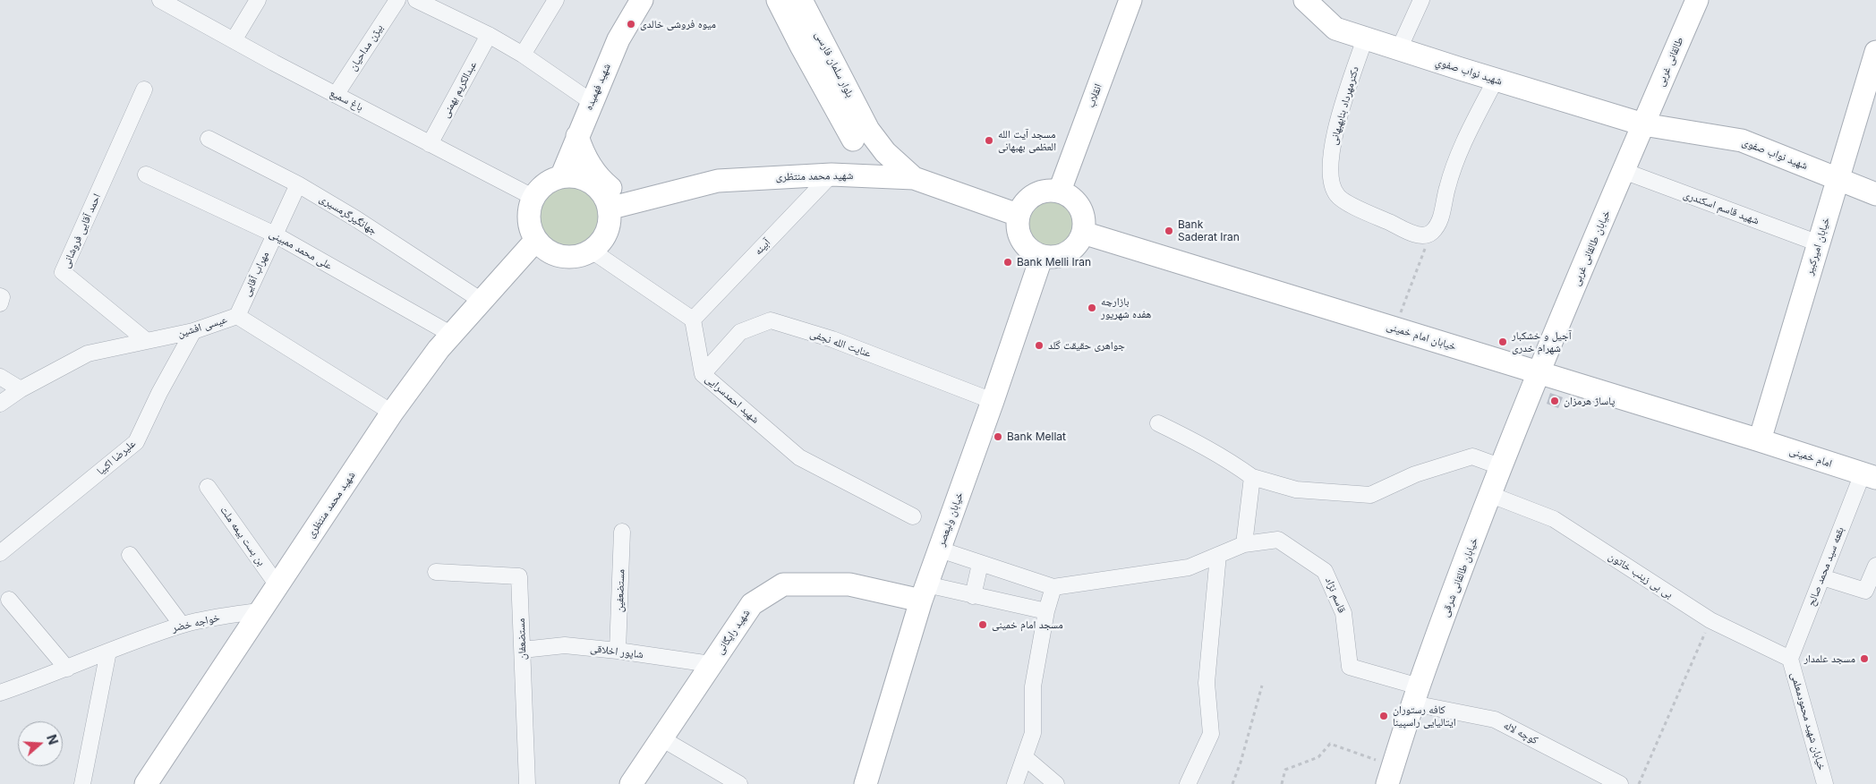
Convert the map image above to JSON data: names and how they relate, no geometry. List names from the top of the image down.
{
  "streets": {
    "main road": [
      "طالقانی غربی",
      "بلوار سلمان فارسی",
      "شهید نواب صفوي",
      "شهید فهمیده",
      "انقلاب",
      "شهید نواب صفوی",
      "شهید محمد منتظری",
      "خیابان امیرکبیر",
      "خیابان طالقانی غربی",
      "خیابان امام خمینی",
      "امام خمینی",
      "خیابان ولیعصر",
      "خیابان طالقانی شرقی",
      "شهید رایگانی"
    ],
    "street": [
      "بیژن مداحیان",
      "عبدالکریم بهمنی",
      "باغ سمیع",
      "دکترمهرداد بنابهبهانی",
      "شهید قاسم اسکندری",
      "جهانگیرگرمسیری",
      "احمد آقایی فروشانی",
      "آبینه",
      "علی محمد ممبینی",
      "مهراب آقایی",
      "عیسی افشین",
      "عنایت الله نجفی",
      "شهید احمدسرایی",
      "علیرضا اکبیا",
      "بن بست بیمه ملت",
      "بقعه سید محمد صالح",
      "بی بی زینب خاتون",
      "مستضعفین",
      "قاسم نژاد",
      "خواجه خضر",
      "مستضعفان",
      "شاپور اخلاقی",
      "خیابان شهید محمودمعلمی",
      "کوچه لاله"
    ]
  },
  "crossings": [
    ["بیژن مداحیان", "باغ سمیع"],
    ["طالقانی غربی", "شهید نواب صفوي"],
    ["طالقانی غربی", "شهید نواب صفوی"],
    ["طالقانی غربی", "خیابان طالقانی غربی"],
    ["شهید نواب صفوي", "دکترمهرداد بنابهبهانی"],
    ["شهید نواب صفوي", "شهید نواب صفوی"],
    ["شهید نواب صفوي", "خیابان طالقانی غربی"],
    ["شهید فهمیده", "باغ سمیع"],
    ["شهید فهمیده", "شهید محمد منتظری"],
    ["عبدالکریم بهمنی", "باغ سمیع"],
    ["انقلاب", "شهید محمد منتظری"],
    ["انقلاب", "خیابان امام خمینی"],
    ["انقلاب", "خیابان ولیعصر"],
    ["باغ سمیع", "شهید محمد منتظری"],
    ["شهید نواب صفوی", "خیابان امیرکبیر"],
    ["شهید نواب صفوی", "خیابان طالقانی غربی"],
    ["شهید محمد منتظری", "جهانگیرگرمسیری"],
    ["شهید محمد منتظری", "آبینه"],
    ["شهید محمد منتظری", "علی محمد ممبینی"],
    ["شهید محمد منتظری", "عیسی افشین"],
    ["شهید محمد منتظری", "خیابان امام خمینی"],
    ["شهید محمد منتظری", "خیابان ولیعصر"],
    ["شهید محمد منتظری", "بن بست بیمه ملت"],
    ["شهید محمد منتظری", "خواجه خضر"],
    ["شهید قاسم اسکندری", "خیابان امیرکبیر"],
    ["شهید قاسم اسکندری", "خیابان طالقانی غربی"],
    ["جهانگیرگرمسیری", "مهراب آقایی"],
    ["احمد آقایی فروشانی", "عیسی افشین"],
    ["خیابان امیرکبیر", "خیابان امام خمینی"],
    ["خیابان امیرکبیر", "امام خمینی"],
    ["آبینه", "شهید احمدسرایی"],
    ["خیابان طالقانی غربی", "خیابان امام خمینی"],
    ["خیابان طالقانی غربی", "خیابان طالقانی شرقی"],
    ["علی محمد ممبینی", "مهراب آقایی"],
    ["مهراب آقایی", "عیسی افشین"],
    ["عیسی افشین", "علیرضا اکبیا"],
    ["خیابان امام خمینی", "امام خمینی"],
    ["خیابان امام خمینی", "خیابان ولیعصر"],
    ["خیابان امام خمینی", "خیابان طالقانی شرقی"],
    ["عنایت الله نجفی", "شهید احمدسرایی"],
    ["عنایت الله نجفی", "خیابان ولیعصر"],
    ["امام خمینی", "بقعه سید محمد صالح"],
    ["خیابان ولیعصر", "شهید رایگانی"],
    ["بقعه سید محمد صالح", "بی بی زینب خاتون"],
    ["بقعه سید محمد صالح", "خیابان شهید محمودمعلمی"],
    ["بی بی زینب خاتون", "خیابان طالقانی شرقی"],
    ["بی بی زینب خاتون", "خیابان شهید محمودمعلمی"],
    ["خیابان طالقانی شرقی", "قاسم نژاد"],
    ["خیابان طالقانی شرقی", "کوچه لاله"],
    ["مستضعفین", "شاپور اخلاقی"],
    ["قاسم نژاد", "کوچه لاله"],
    ["شهید رایگانی", "شاپور اخلاقی"],
    ["مستضعفان", "شاپور اخلاقی"]
  ],
  "places": [
    "میوه فروشی خالدی",
    "مسجد آیت الله العظمی بهبهانی",
    "Bank Saderat Iran",
    "Bank Melli Iran",
    "بازارچه هفده شهریور",
    "آجیل و خشکبار شهرام خدری",
    "جواهری حقیقت گلد",
    "پاساژ هرمزان",
    "Bank Mellat",
    "مسجد امام خمینی",
    "مسجد علمدار",
    "کافه رستوران ایتالیایی راسپینا"
  ],
  "north": "right"
}
